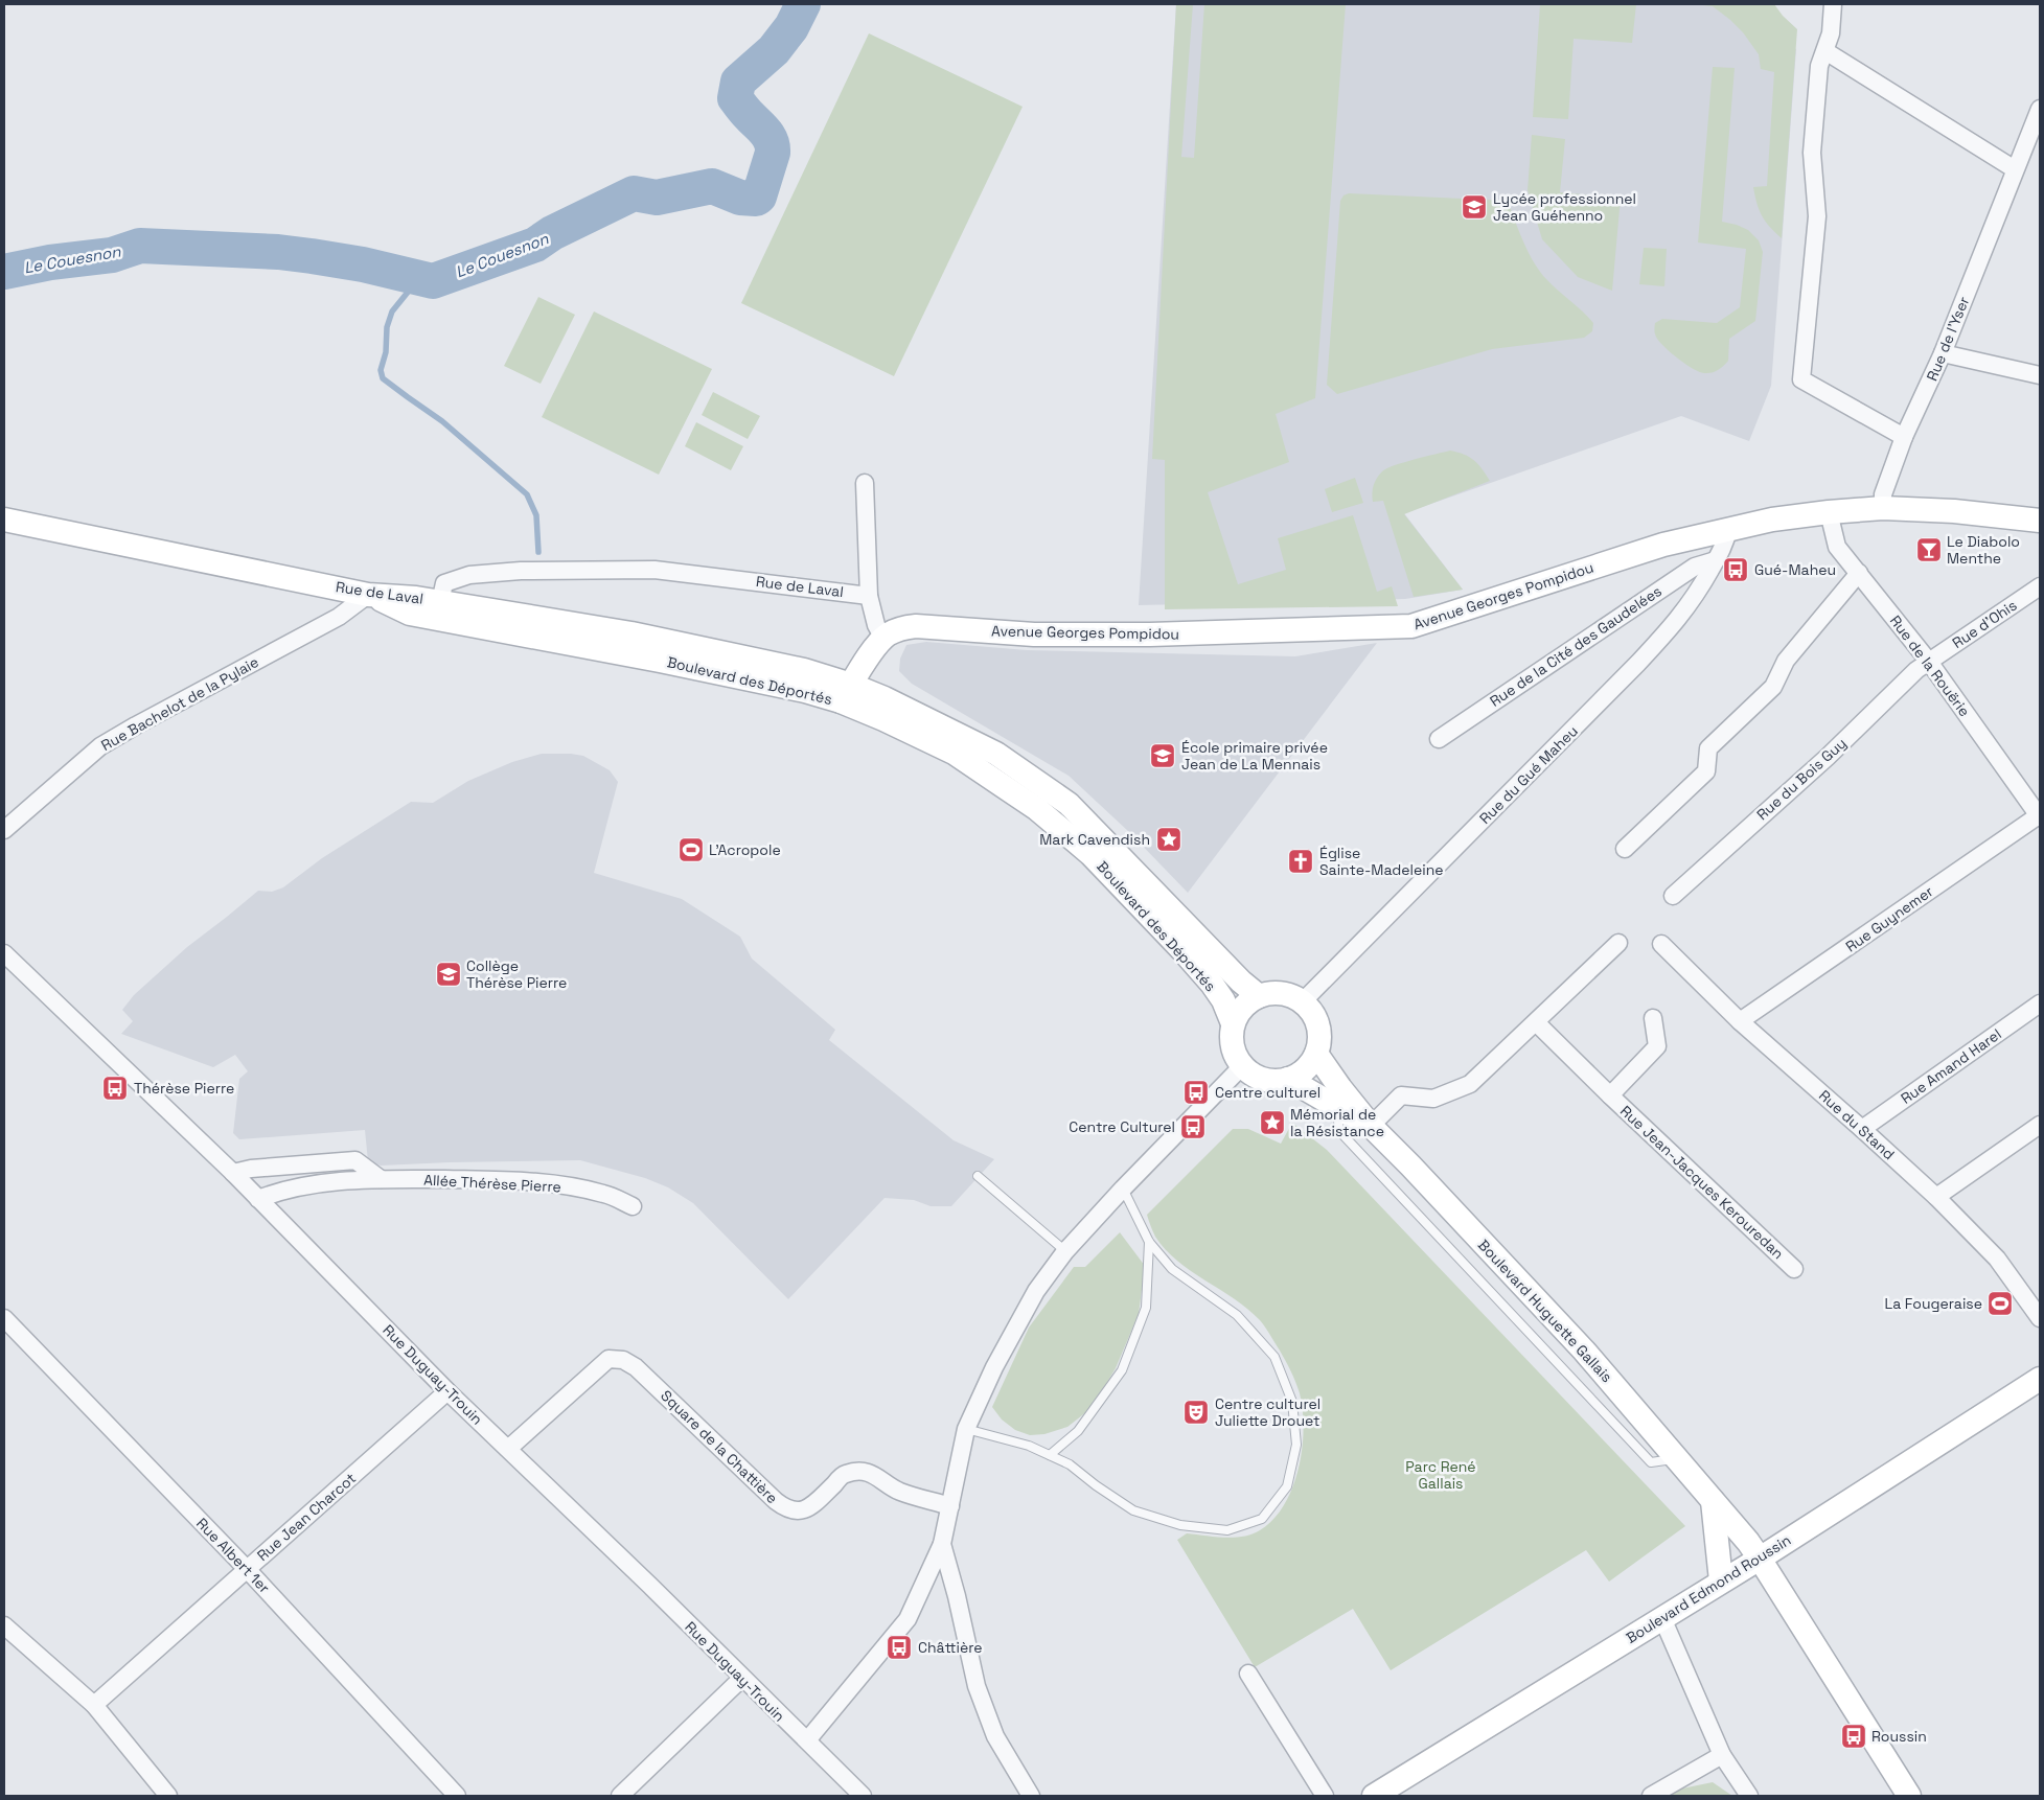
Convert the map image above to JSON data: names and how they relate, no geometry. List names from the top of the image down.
{
  "streets": {
    "street": [
      "Rue de l'Yser",
      "Rue de Laval",
      "Avenue Georges Pompidou",
      "Rue d'Ohis",
      "Rue de la Cité des Gaudelées",
      "Rue de la Rouërie",
      "Boulevard des Déportés",
      "Rue Bachelot de la Pylaie",
      "Rue du Gué Maheu",
      "Rue du Bois Guy",
      "Rue Guynemer",
      "Rue Amand Harel",
      "Rue du Stand",
      "Rue Jean-Jacques Kerouredan",
      "Allée Thérèse Pierre",
      "Boulevard Huguette Gallais",
      "Rue Duguay-Trouin",
      "Square de la Chattière",
      "Rue Jean Charcot",
      "Rue Albert 1er",
      "Boulevard Edmond Roussin"
    ]
  },
  "crossings": [
    ["Rue de l'Yser", "Avenue Georges Pompidou"],
    ["Rue de Laval", "Boulevard des Déportés"],
    ["Rue de Laval", "Rue Bachelot de la Pylaie"],
    ["Avenue Georges Pompidou", "Rue de la Rouërie"],
    ["Avenue Georges Pompidou", "Boulevard des Déportés"],
    ["Avenue Georges Pompidou", "Rue du Gué Maheu"],
    ["Rue d'Ohis", "Rue de la Rouërie"],
    ["Rue d'Ohis", "Rue du Bois Guy"],
    ["Rue de la Cité des Gaudelées", "Rue du Gué Maheu"],
    ["Rue de la Rouërie", "Rue du Bois Guy"],
    ["Rue de la Rouërie", "Rue Guynemer"],
    ["Boulevard des Déportés", "Rue Bachelot de la Pylaie"],
    ["Boulevard des Déportés", "Rue du Gué Maheu"],
    ["Boulevard des Déportés", "Boulevard Huguette Gallais"],
    ["Rue du Gué Maheu", "Boulevard Huguette Gallais"],
    ["Rue Guynemer", "Rue du Stand"],
    ["Rue Amand Harel", "Rue du Stand"],
    ["Allée Thérèse Pierre", "Rue Duguay-Trouin"],
    ["Boulevard Huguette Gallais", "Boulevard Edmond Roussin"],
    ["Rue Duguay-Trouin", "Square de la Chattière"],
    ["Rue Duguay-Trouin", "Rue Jean Charcot"],
    ["Rue Jean Charcot", "Rue Albert 1er"]
  ],
  "water": ["Le Couesnon"],
  "parks": ["Parc René Gallais"],
  "places": {
    "school or university": ["Lycée professionnel Jean Guéhenno", "École primaire privée Jean de La Mennais", "Collège Thérèse Pierre"],
    "bar": ["Le Diabolo Menthe"],
    "bus stop": [
      "Gué-Maheu",
      "Thérèse Pierre",
      "Centre culturel",
      "Centre Culturel",
      "Châttière",
      "Roussin"
    ],
    "place": ["Mark Cavendish", "Mémorial de la Résistance"],
    "sports": ["L'Acropole", "La Fougeraise"],
    "church": ["Église Sainte-Madeleine"],
    "theatre": ["Centre culturel Juliette Drouet"]
  }
}
